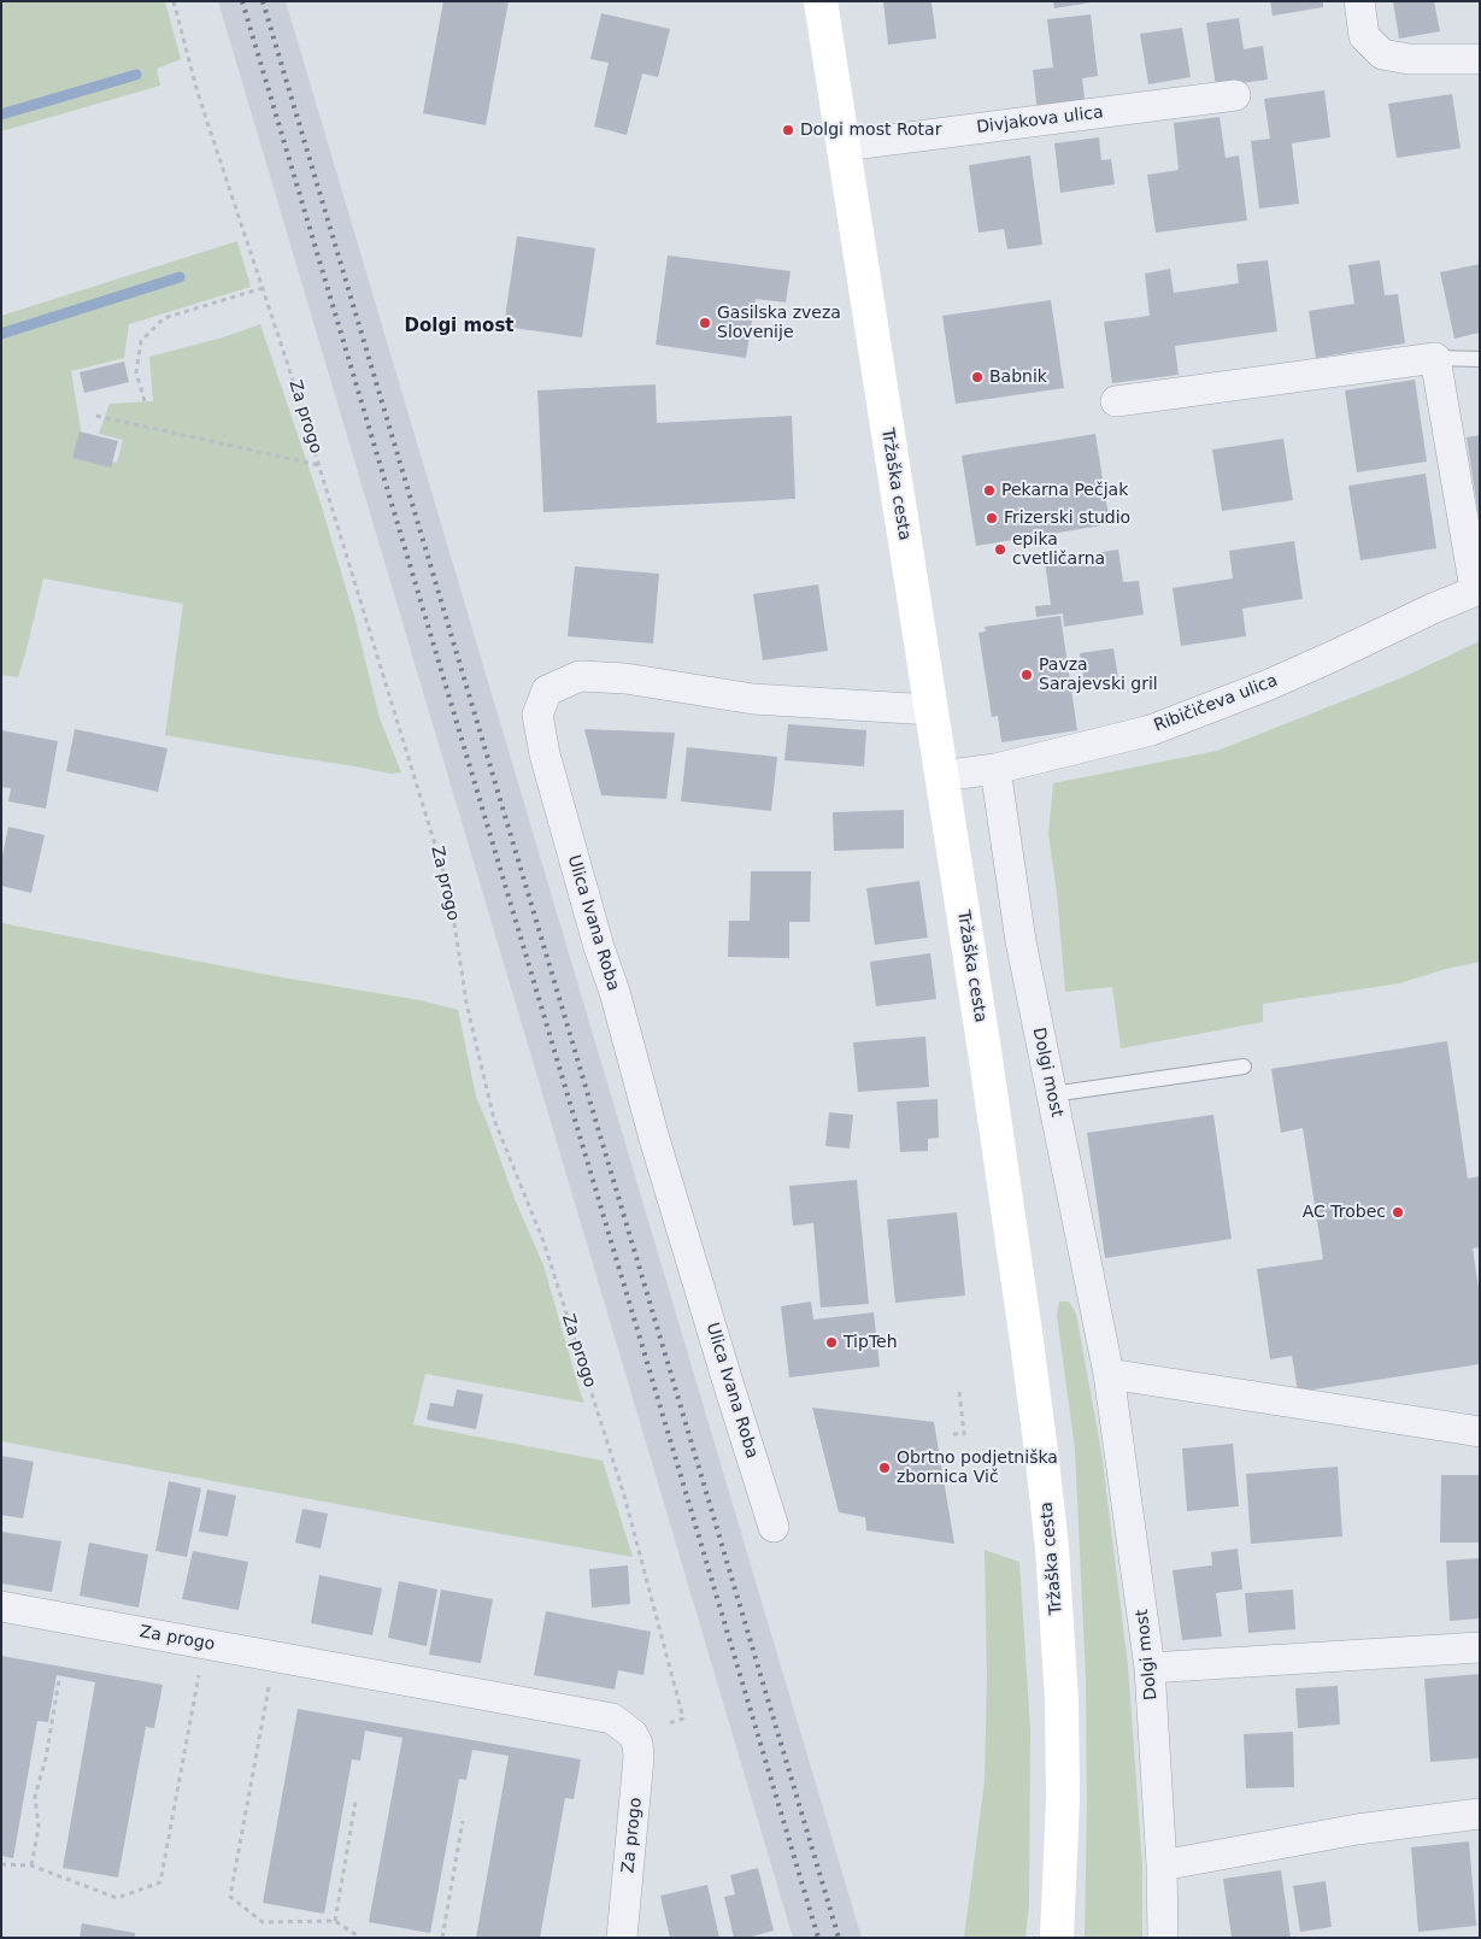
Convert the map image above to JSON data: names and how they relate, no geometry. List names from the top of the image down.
{
  "streets": {
    "main road": ["Tržaška cesta"],
    "street": [
      "Divjakova ulica",
      "Za progo",
      "Ribičičeva ulica",
      "Ulica Ivana Roba",
      "Dolgi most"
    ]
  },
  "crossings": [
    ["Divjakova ulica", "Tržaška cesta"],
    ["Tržaška cesta", "Ribičičeva ulica"],
    ["Tržaška cesta", "Ulica Ivana Roba"],
    ["Ribičičeva ulica", "Dolgi most"]
  ],
  "districts": ["Dolgi most"],
  "places": [
    "Dolgi most Rotar",
    "Gasilska zveza Slovenije",
    "Babnik",
    "Pekarna Pečjak",
    "Frizerski studio",
    "epika cvetličarna",
    "Pavza Sarajevski gril",
    "AC Trobec",
    "TipTeh",
    "Obrtno podjetniška zbornica Vič"
  ]
}
